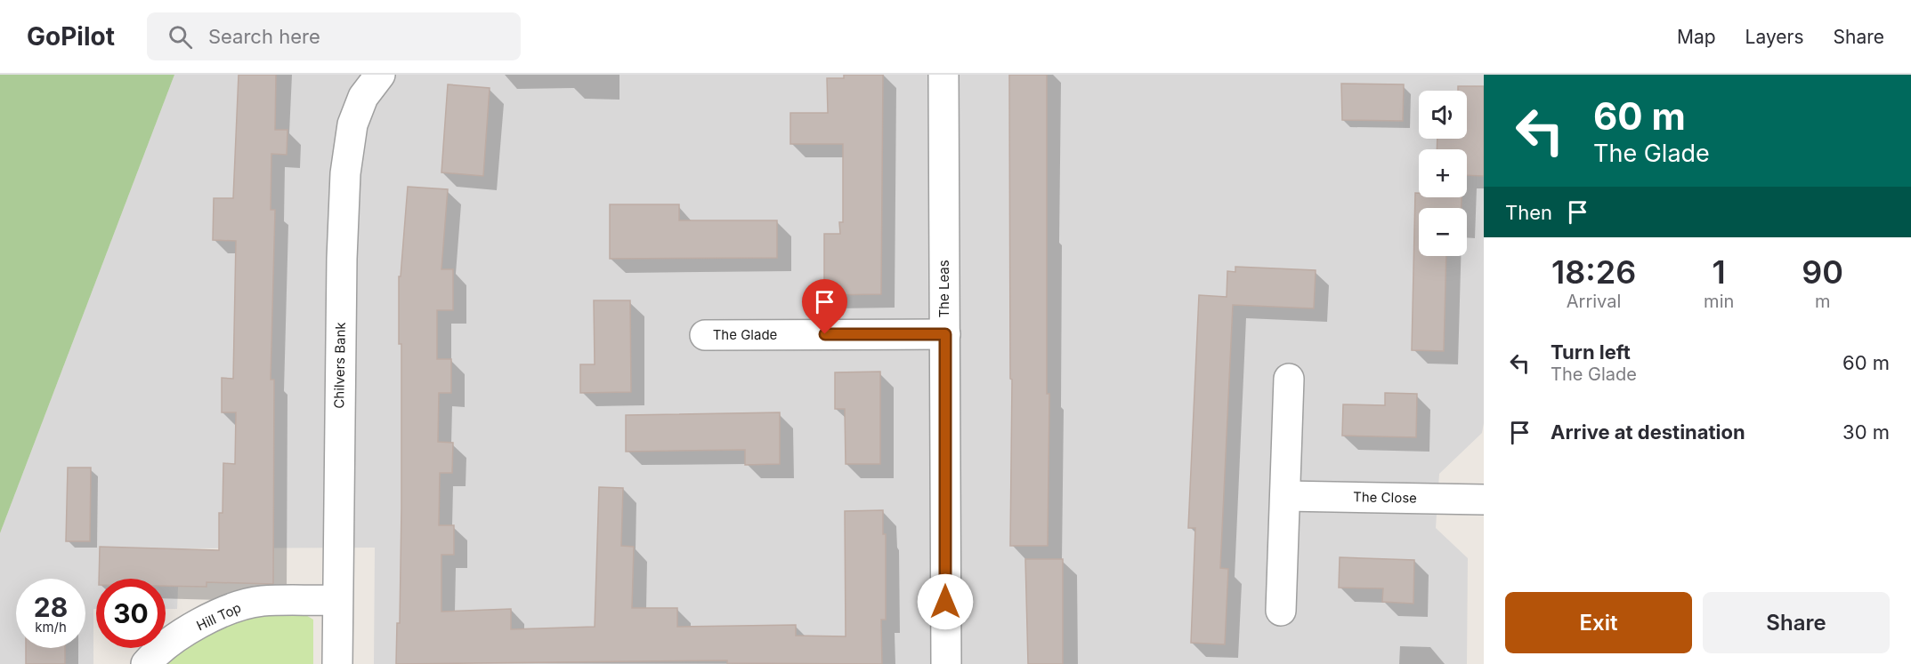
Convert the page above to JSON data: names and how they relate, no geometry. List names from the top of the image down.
{
  "streets": {
    "street": [
      "The Leas",
      "The Glade",
      "Chilvers Bank",
      "The Close",
      "Hill Top"
    ]
  },
  "crossings": [
    ["The Leas", "The Glade"],
    ["Chilvers Bank", "Hill Top"]
  ],
  "page": {
    "header": "GoPilot",
    "search": "Search here",
    "nav": ["Map", "Layers", "Share"],
    "turn": ["60 m", "The Glade"],
    "map_buttons": ["+", "−"],
    "then": "Then",
    "eta": [
      "18:26",
      "Arrival",
      "1",
      "min",
      "90",
      "m"
    ],
    "list": [
      {
        "name": "Turn left",
        "note": "The Glade",
        "value": "60 m"
      },
      {
        "name": "Arrive at destination",
        "value": "30 m"
      }
    ],
    "speed": "28 km/h",
    "limit": "30",
    "buttons": ["Exit", "Share"]
  }
}
